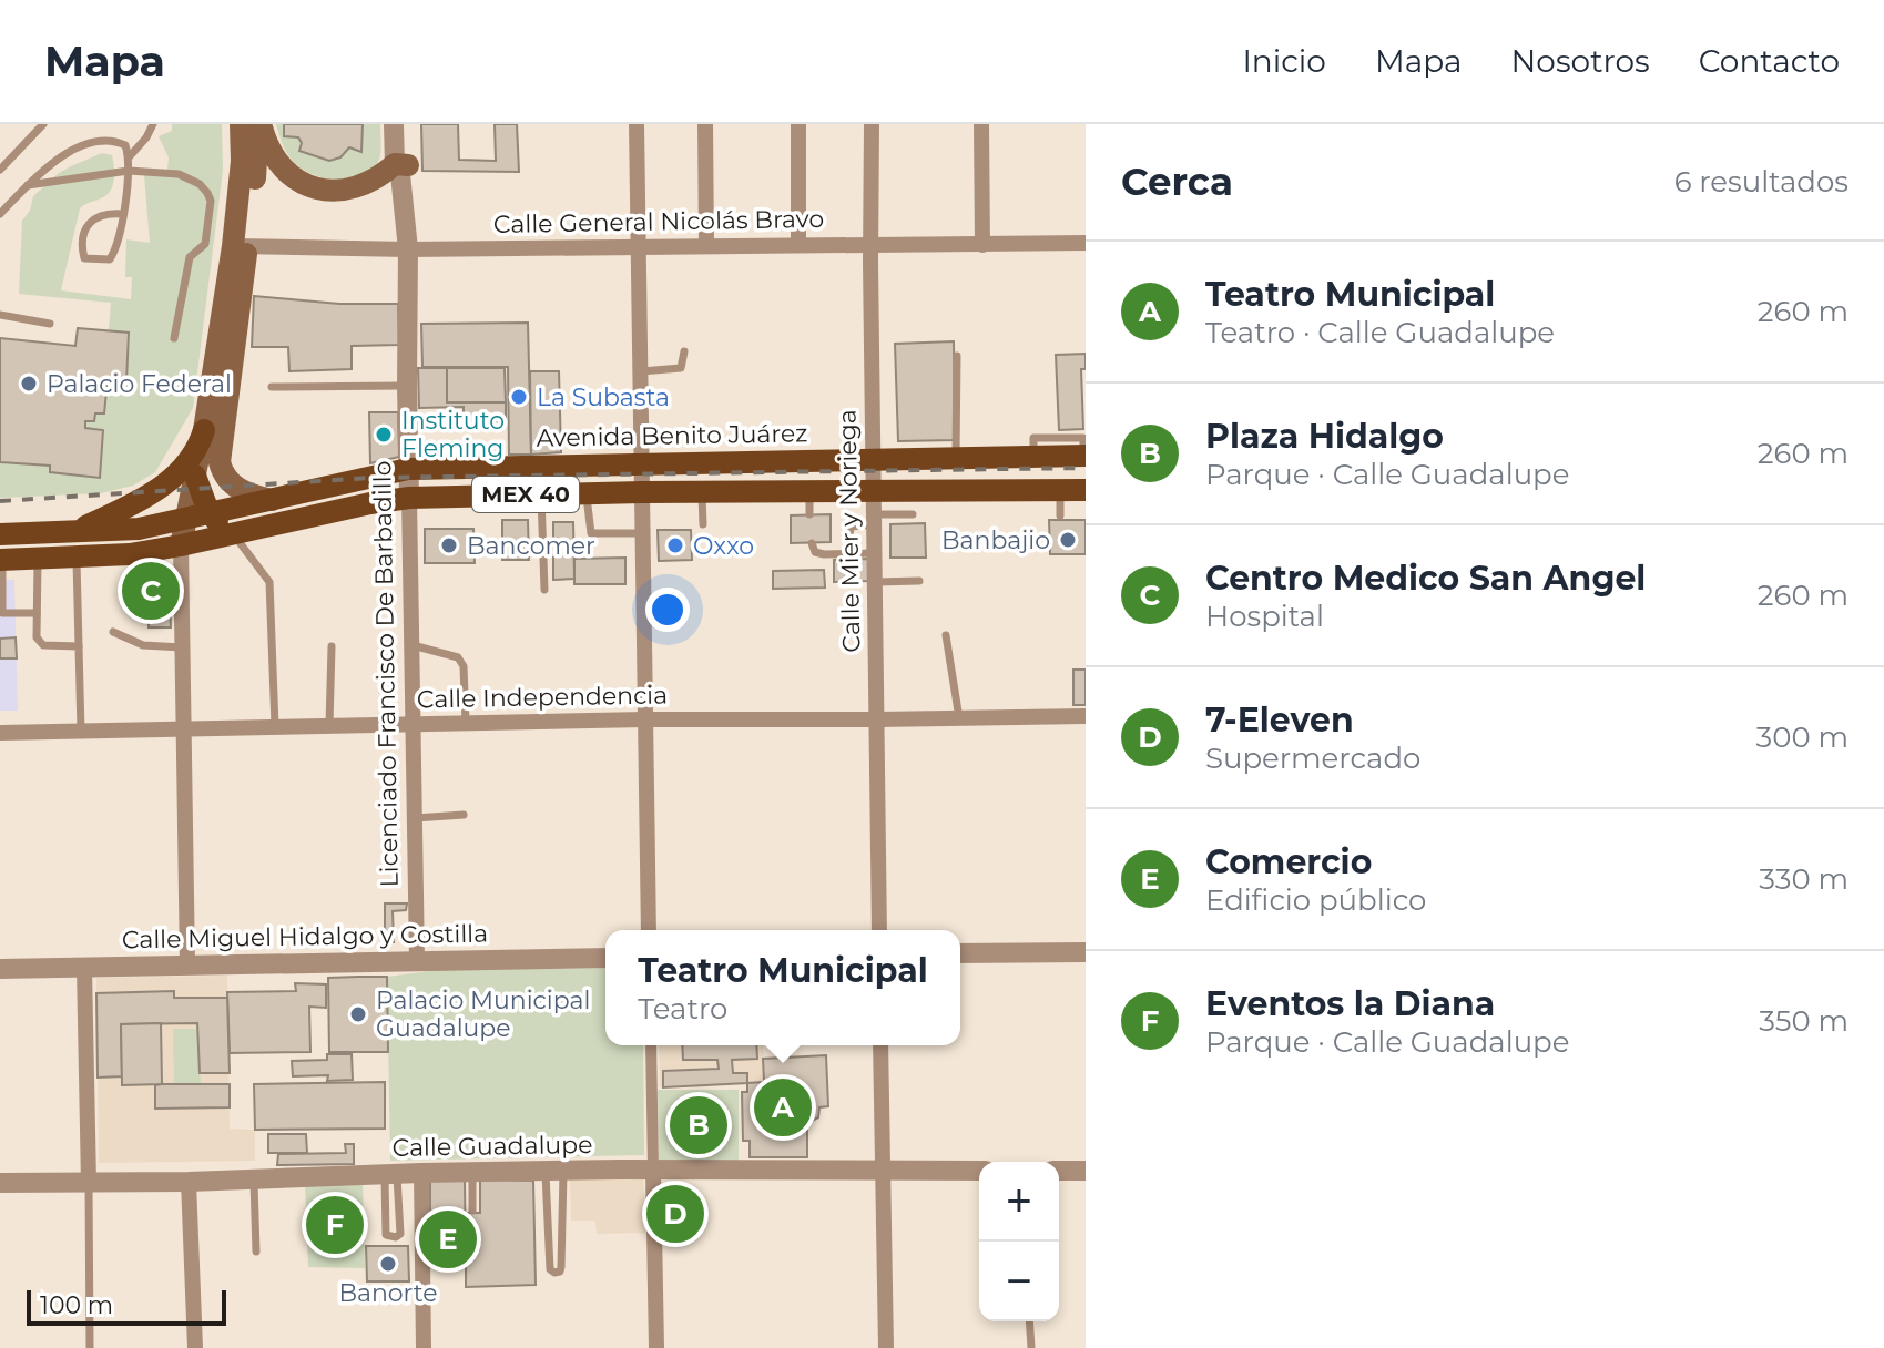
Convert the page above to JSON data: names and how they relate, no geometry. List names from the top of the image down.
{
  "streets": {
    "main road": ["Avenida Benito Juárez", "MEX 40"],
    "street": [
      "Calle General Nicolás Bravo",
      "Calle Mier y Noriega",
      "Licenciado Francisco De Barbadillo",
      "Calle Independencia",
      "Calle Miguel Hidalgo y Costilla",
      "Calle Guadalupe"
    ]
  },
  "crossings": [
    ["Calle General Nicolás Bravo", "Calle Mier y Noriega"],
    ["Calle General Nicolás Bravo", "Licenciado Francisco De Barbadillo"],
    ["Avenida Benito Juárez", "Calle Mier y Noriega"],
    ["Avenida Benito Juárez", "Licenciado Francisco De Barbadillo"],
    ["MEX 40", "Calle Mier y Noriega"],
    ["MEX 40", "Licenciado Francisco De Barbadillo"],
    ["Calle Mier y Noriega", "Calle Independencia"],
    ["Licenciado Francisco De Barbadillo", "Calle Independencia"],
    ["Licenciado Francisco De Barbadillo", "Calle Miguel Hidalgo y Costilla"]
  ],
  "places": [
    "Palacio Federal",
    "La Subasta",
    "Instituto Fleming",
    "Banbajio",
    "Bancomer",
    "Oxxo",
    "Palacio Municipal Guadalupe",
    "Banorte"
  ],
  "scale_bar": "100 m",
  "page": {
    "header": "Mapa",
    "nav": [
      "Inicio",
      "Mapa",
      "Nosotros",
      "Contacto"
    ],
    "heading": ["Cerca", "6 resultados"],
    "list": [
      {
        "mark": "A",
        "name": "Teatro Municipal",
        "note": "Teatro · Calle Guadalupe",
        "value": "260 m"
      },
      {
        "mark": "B",
        "name": "Plaza Hidalgo",
        "note": "Parque · Calle Guadalupe",
        "value": "260 m"
      },
      {
        "mark": "C",
        "name": "Centro Medico San Angel",
        "note": "Hospital",
        "value": "260 m"
      },
      {
        "mark": "D",
        "name": "7-Eleven",
        "note": "Supermercado",
        "value": "300 m"
      },
      {
        "mark": "E",
        "name": "Comercio",
        "note": "Edificio público",
        "value": "330 m"
      },
      {
        "mark": "F",
        "name": "Eventos la Diana",
        "note": "Parque · Calle Guadalupe",
        "value": "350 m"
      }
    ],
    "pins": [
      "C",
      "A",
      "B",
      "D",
      "F",
      "E"
    ],
    "popup": ["Teatro Municipal", "Teatro"],
    "map_buttons": ["+", "−"],
    "scale": "100 m"
  }
}
